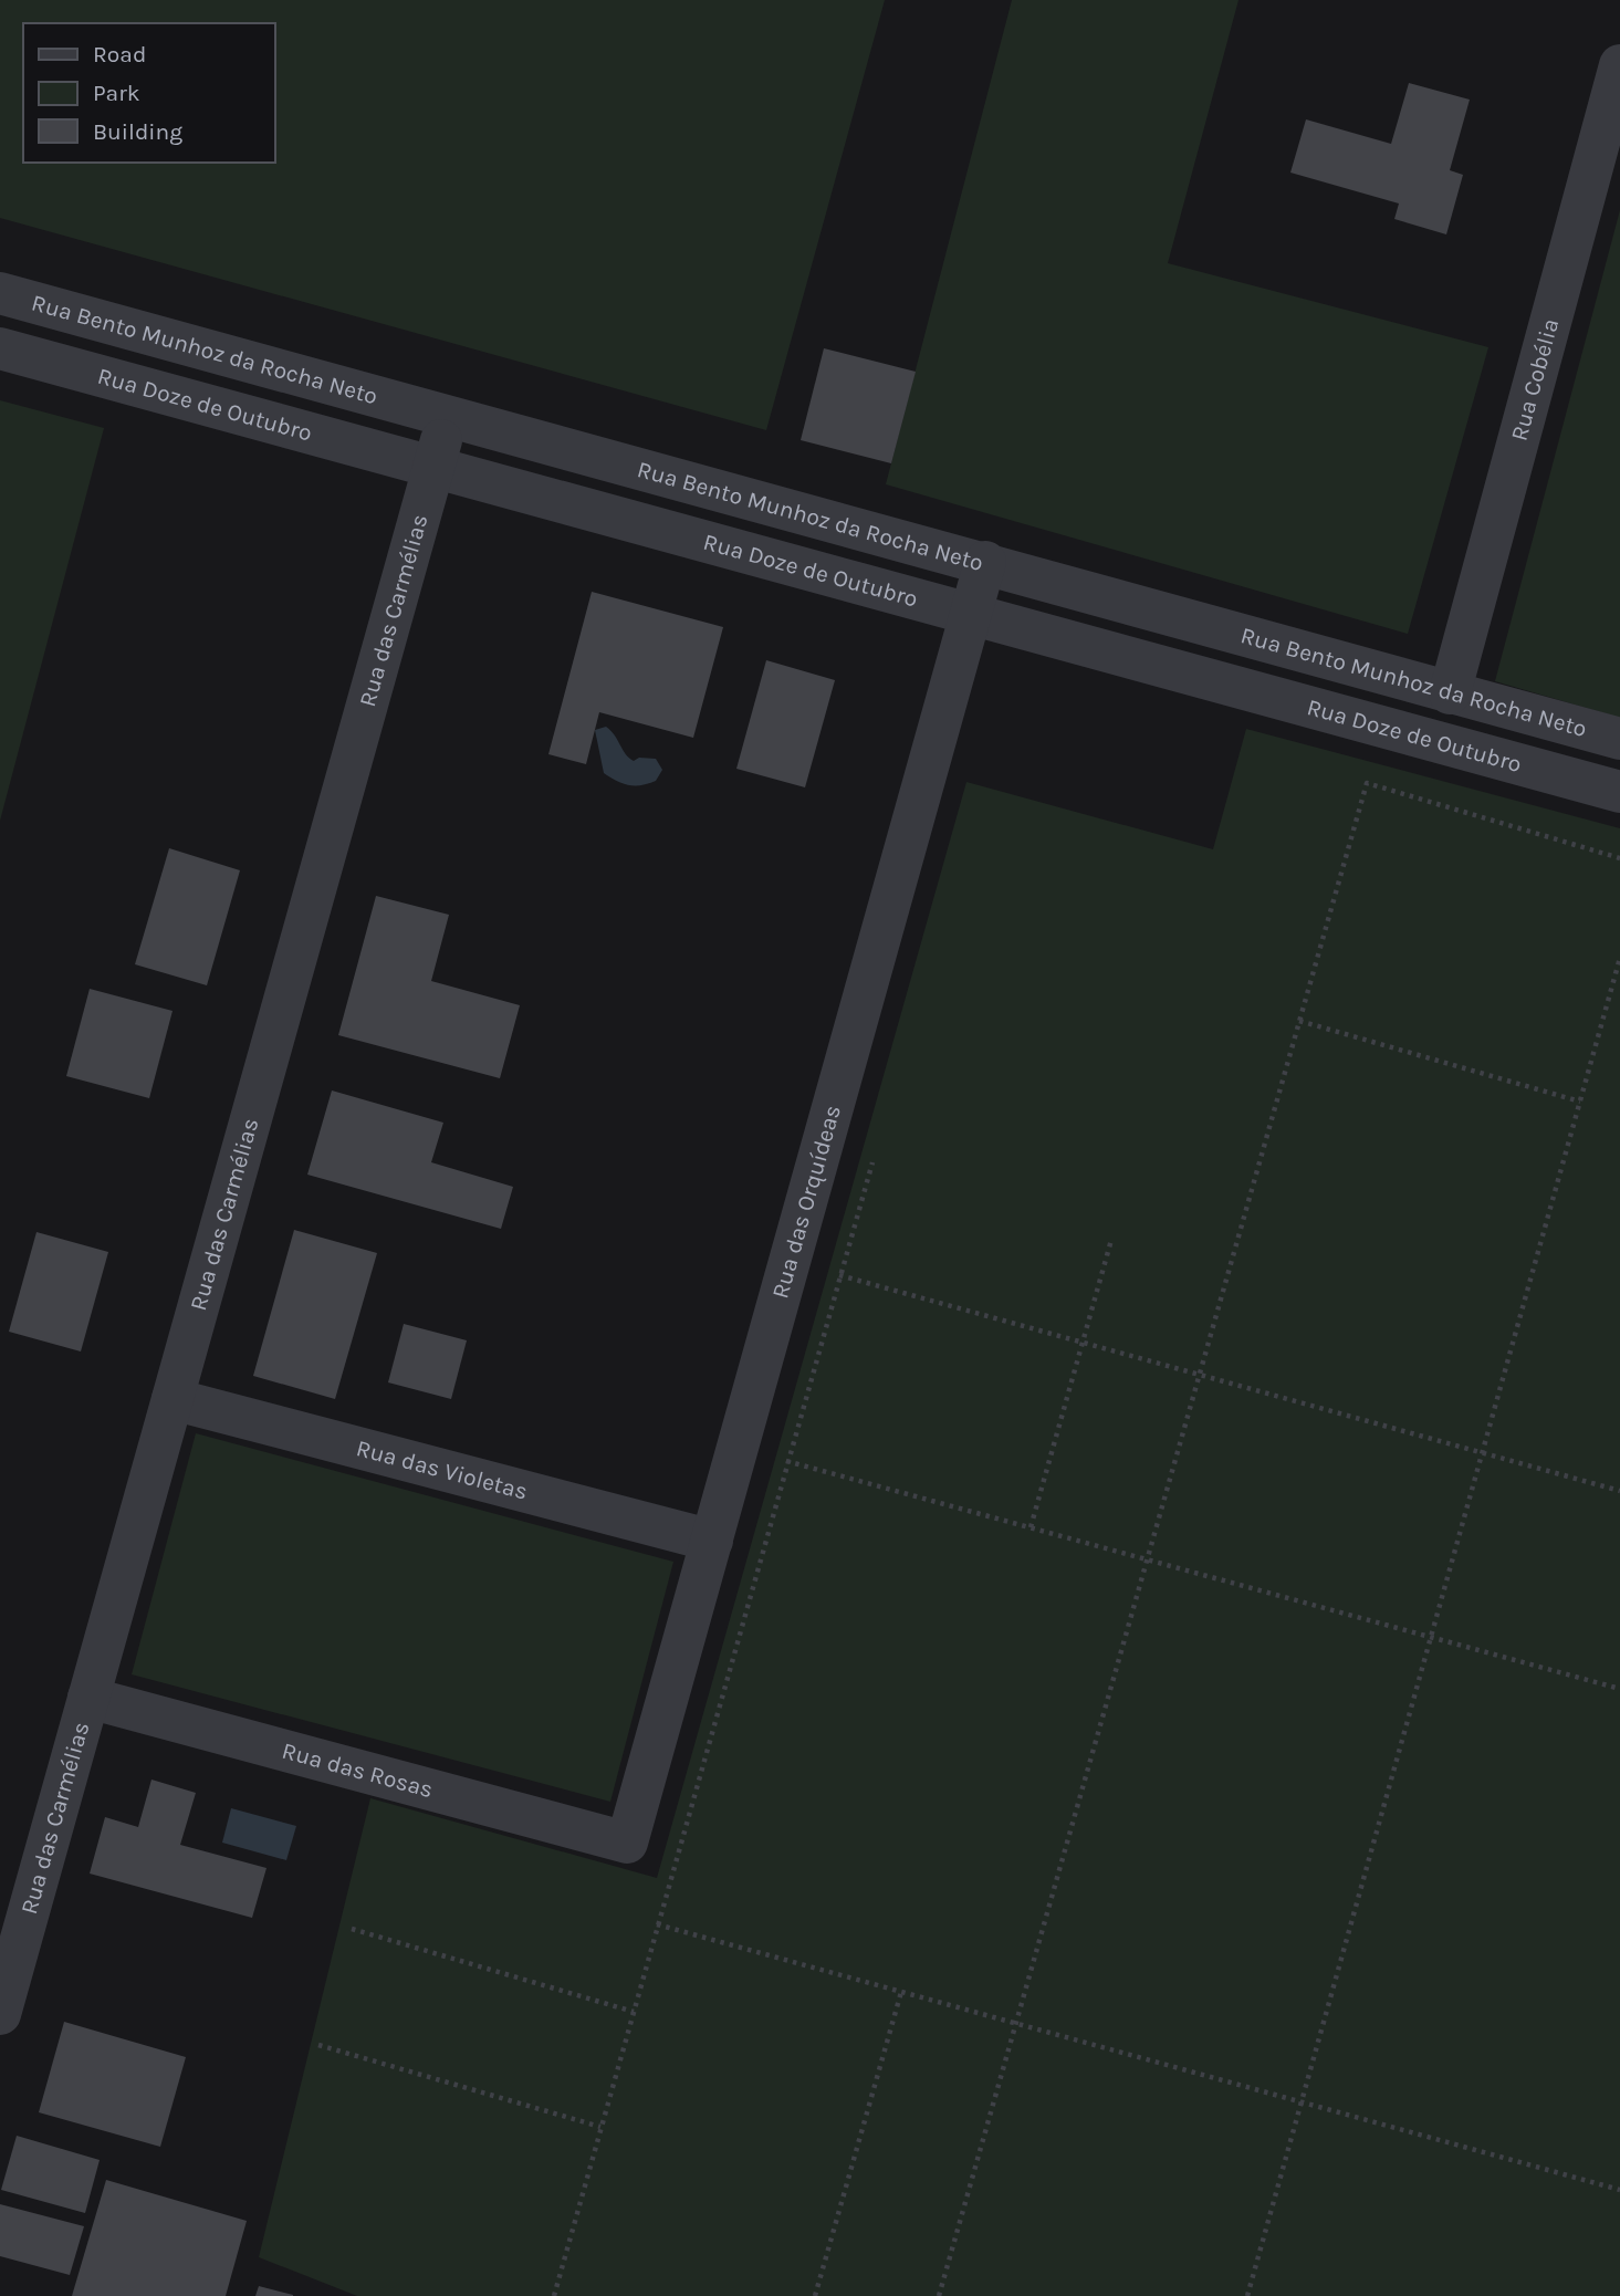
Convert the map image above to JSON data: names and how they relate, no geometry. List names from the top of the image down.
{
  "streets": {
    "street": [
      "Rua Bento Munhoz da Rocha Neto",
      "Rua Cobélia",
      "Rua Doze de Outubro",
      "Rua das Carmélias",
      "Rua das Orquídeas",
      "Rua das Violetas",
      "Rua das Rosas"
    ]
  },
  "crossings": [
    ["Rua Bento Munhoz da Rocha Neto", "Rua Cobélia"],
    ["Rua Bento Munhoz da Rocha Neto", "Rua das Carmélias"],
    ["Rua Bento Munhoz da Rocha Neto", "Rua das Orquídeas"],
    ["Rua Doze de Outubro", "Rua das Carmélias"],
    ["Rua Doze de Outubro", "Rua das Orquídeas"],
    ["Rua das Carmélias", "Rua das Violetas"],
    ["Rua das Carmélias", "Rua das Rosas"],
    ["Rua das Orquídeas", "Rua das Violetas"],
    ["Rua das Orquídeas", "Rua das Rosas"]
  ],
  "legend": ["Road", "Park", "Building"]
}
